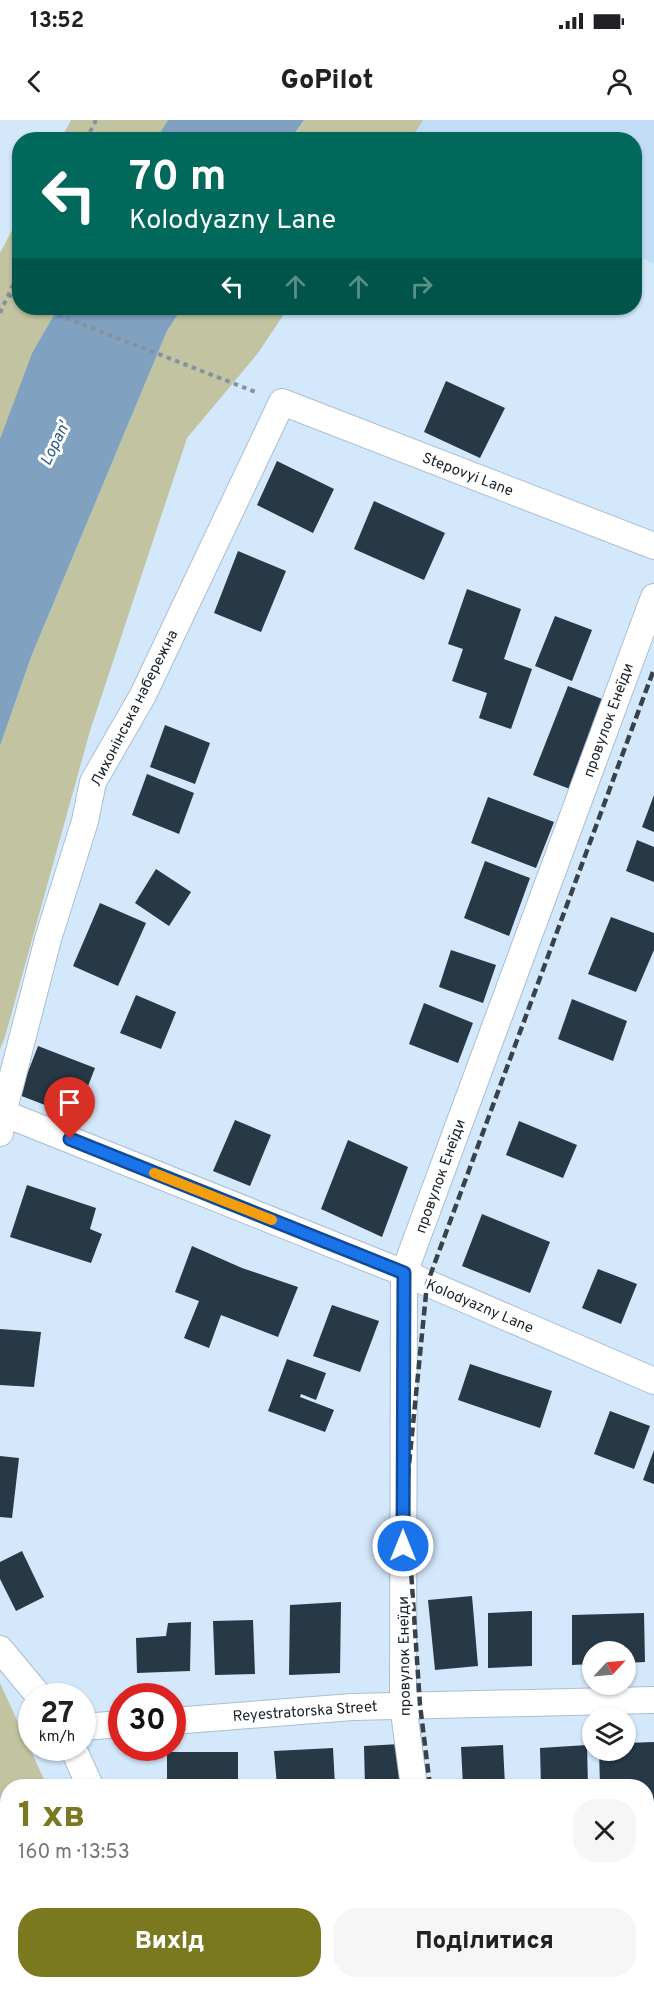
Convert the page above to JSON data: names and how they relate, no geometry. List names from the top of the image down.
{
  "streets": {
    "street": [
      "Stepovyi Lane",
      "Лихонінська набережна",
      "провулок Енеїди",
      "Kolodyazny Lane",
      "Reyestratorska Street"
    ]
  },
  "crossings": [
    ["Stepovyi Lane", "Лихонінська набережна"],
    ["Лихонінська набережна", "Kolodyazny Lane"],
    ["провулок Енеїди", "Kolodyazny Lane"],
    ["провулок Енеїди", "Reyestratorska Street"]
  ],
  "water": ["Lopan'"],
  "north": "top right",
  "page": {
    "status": "13:52",
    "header": "GoPilot",
    "turn": ["70 m", "Kolodyazny Lane"],
    "speed": "27 km/h",
    "limit": "30",
    "heading": ["1 хв", "160 m · 13:53"],
    "buttons": ["Вихід", "Поділитися"]
  }
}
